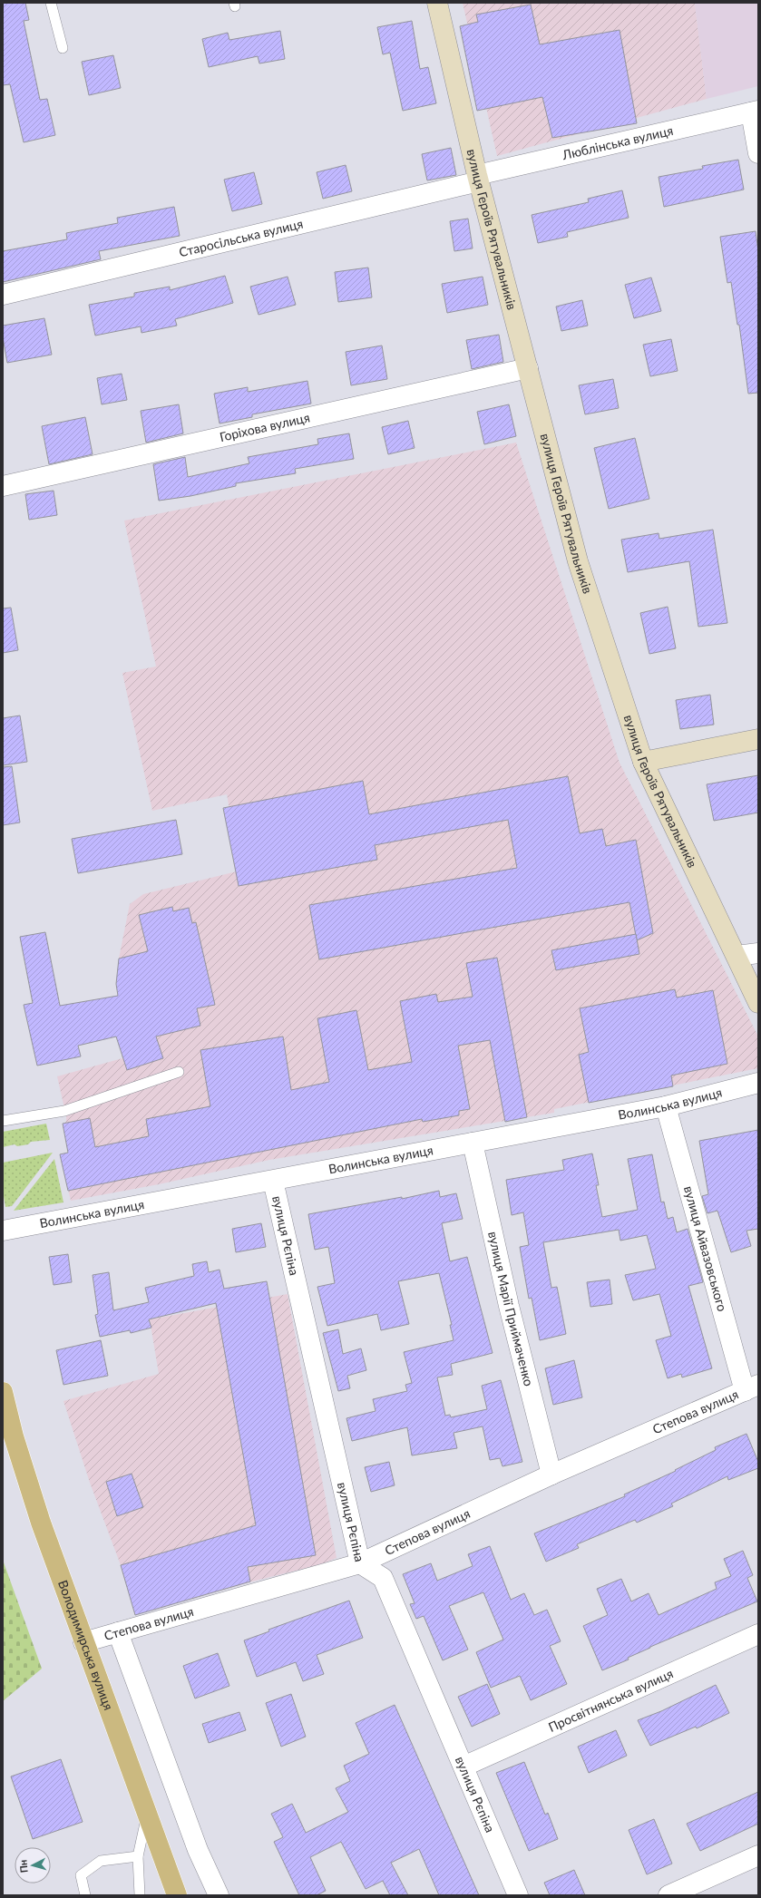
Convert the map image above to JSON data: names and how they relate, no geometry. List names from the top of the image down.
{
  "streets": {
    "main road": ["Володимирська вулиця"],
    "street": [
      "Люблінська вулиця",
      "вулиця Героїв Рятувальників",
      "Старосільська вулиця",
      "Горіхова вулиця",
      "Волинська вулиця",
      "вулиця Рєпіна",
      "вулиця Айвазовського",
      "вулиця Марії Приймаченко",
      "Степова вулиця",
      "Просвітнянська вулиця"
    ]
  },
  "crossings": [
    ["Люблінська вулиця", "вулиця Героїв Рятувальників"],
    ["Люблінська вулиця", "Старосільська вулиця"],
    ["вулиця Героїв Рятувальників", "Старосільська вулиця"],
    ["вулиця Героїв Рятувальників", "Горіхова вулиця"],
    ["Волинська вулиця", "вулиця Рєпіна"],
    ["Волинська вулиця", "вулиця Айвазовського"],
    ["Волинська вулиця", "вулиця Марії Приймаченко"],
    ["вулиця Рєпіна", "Степова вулиця"],
    ["вулиця Рєпіна", "Просвітнянська вулиця"],
    ["вулиця Айвазовського", "Степова вулиця"],
    ["вулиця Марії Приймаченко", "Степова вулиця"],
    ["Степова вулиця", "Володимирська вулиця"]
  ],
  "north": "left"
}
